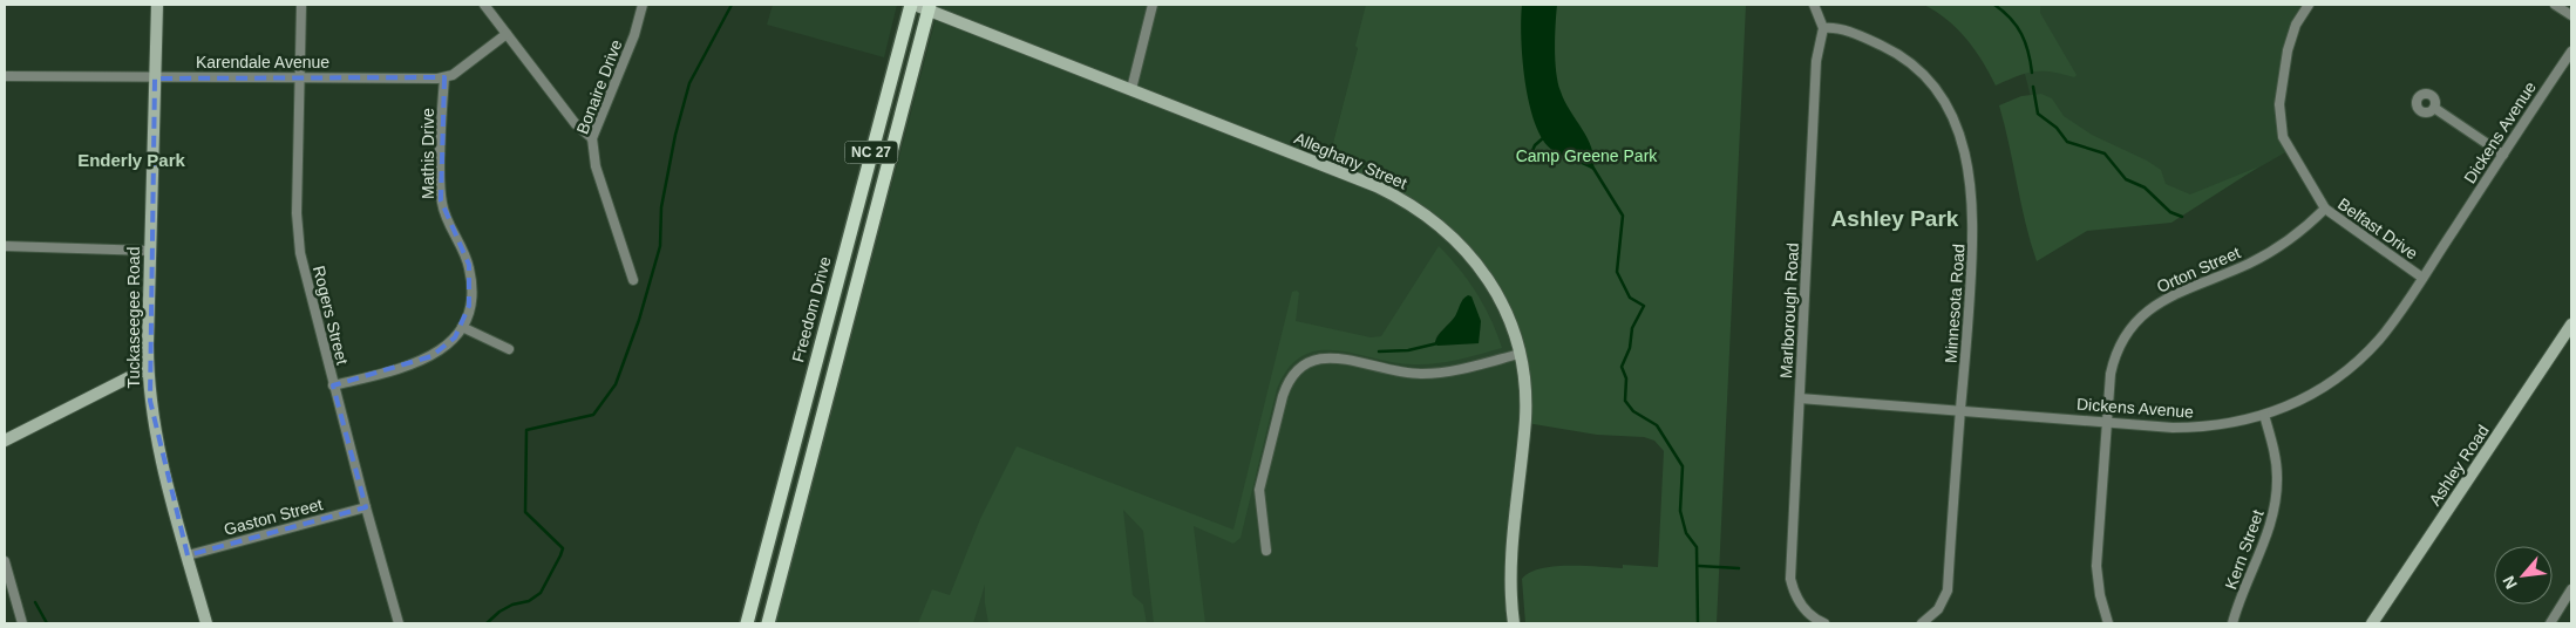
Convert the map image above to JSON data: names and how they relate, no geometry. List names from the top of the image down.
{
  "streets": {
    "main road": ["NC 27", "Freedom Drive"],
    "street": [
      "Karendale Avenue",
      "Bonaire Drive",
      "Dickens Avenue",
      "Mathis Drive",
      "Alleghany Street",
      "Belfast Drive",
      "Orton Street",
      "Minnesota Road",
      "Marlborough Road",
      "Rogers Street",
      "Tuckaseegee Road",
      "Ashley Road",
      "Gaston Street",
      "Kern Street"
    ]
  },
  "crossings": [
    ["Karendale Avenue", "Mathis Drive"],
    ["Karendale Avenue", "Rogers Street"],
    ["Karendale Avenue", "Tuckaseegee Road"],
    ["Dickens Avenue", "Belfast Drive"],
    ["Dickens Avenue", "Orton Street"],
    ["Dickens Avenue", "Minnesota Road"],
    ["Dickens Avenue", "Marlborough Road"],
    ["Dickens Avenue", "Kern Street"],
    ["NC 27", "Alleghany Street"],
    ["Mathis Drive", "Rogers Street"],
    ["Alleghany Street", "Freedom Drive"],
    ["Belfast Drive", "Orton Street"],
    ["Minnesota Road", "Marlborough Road"],
    ["Rogers Street", "Gaston Street"],
    ["Tuckaseegee Road", "Gaston Street"]
  ],
  "districts": ["Enderly Park", "Ashley Park"],
  "parks": ["Camp Greene Park"],
  "north": "bottom left"
}
